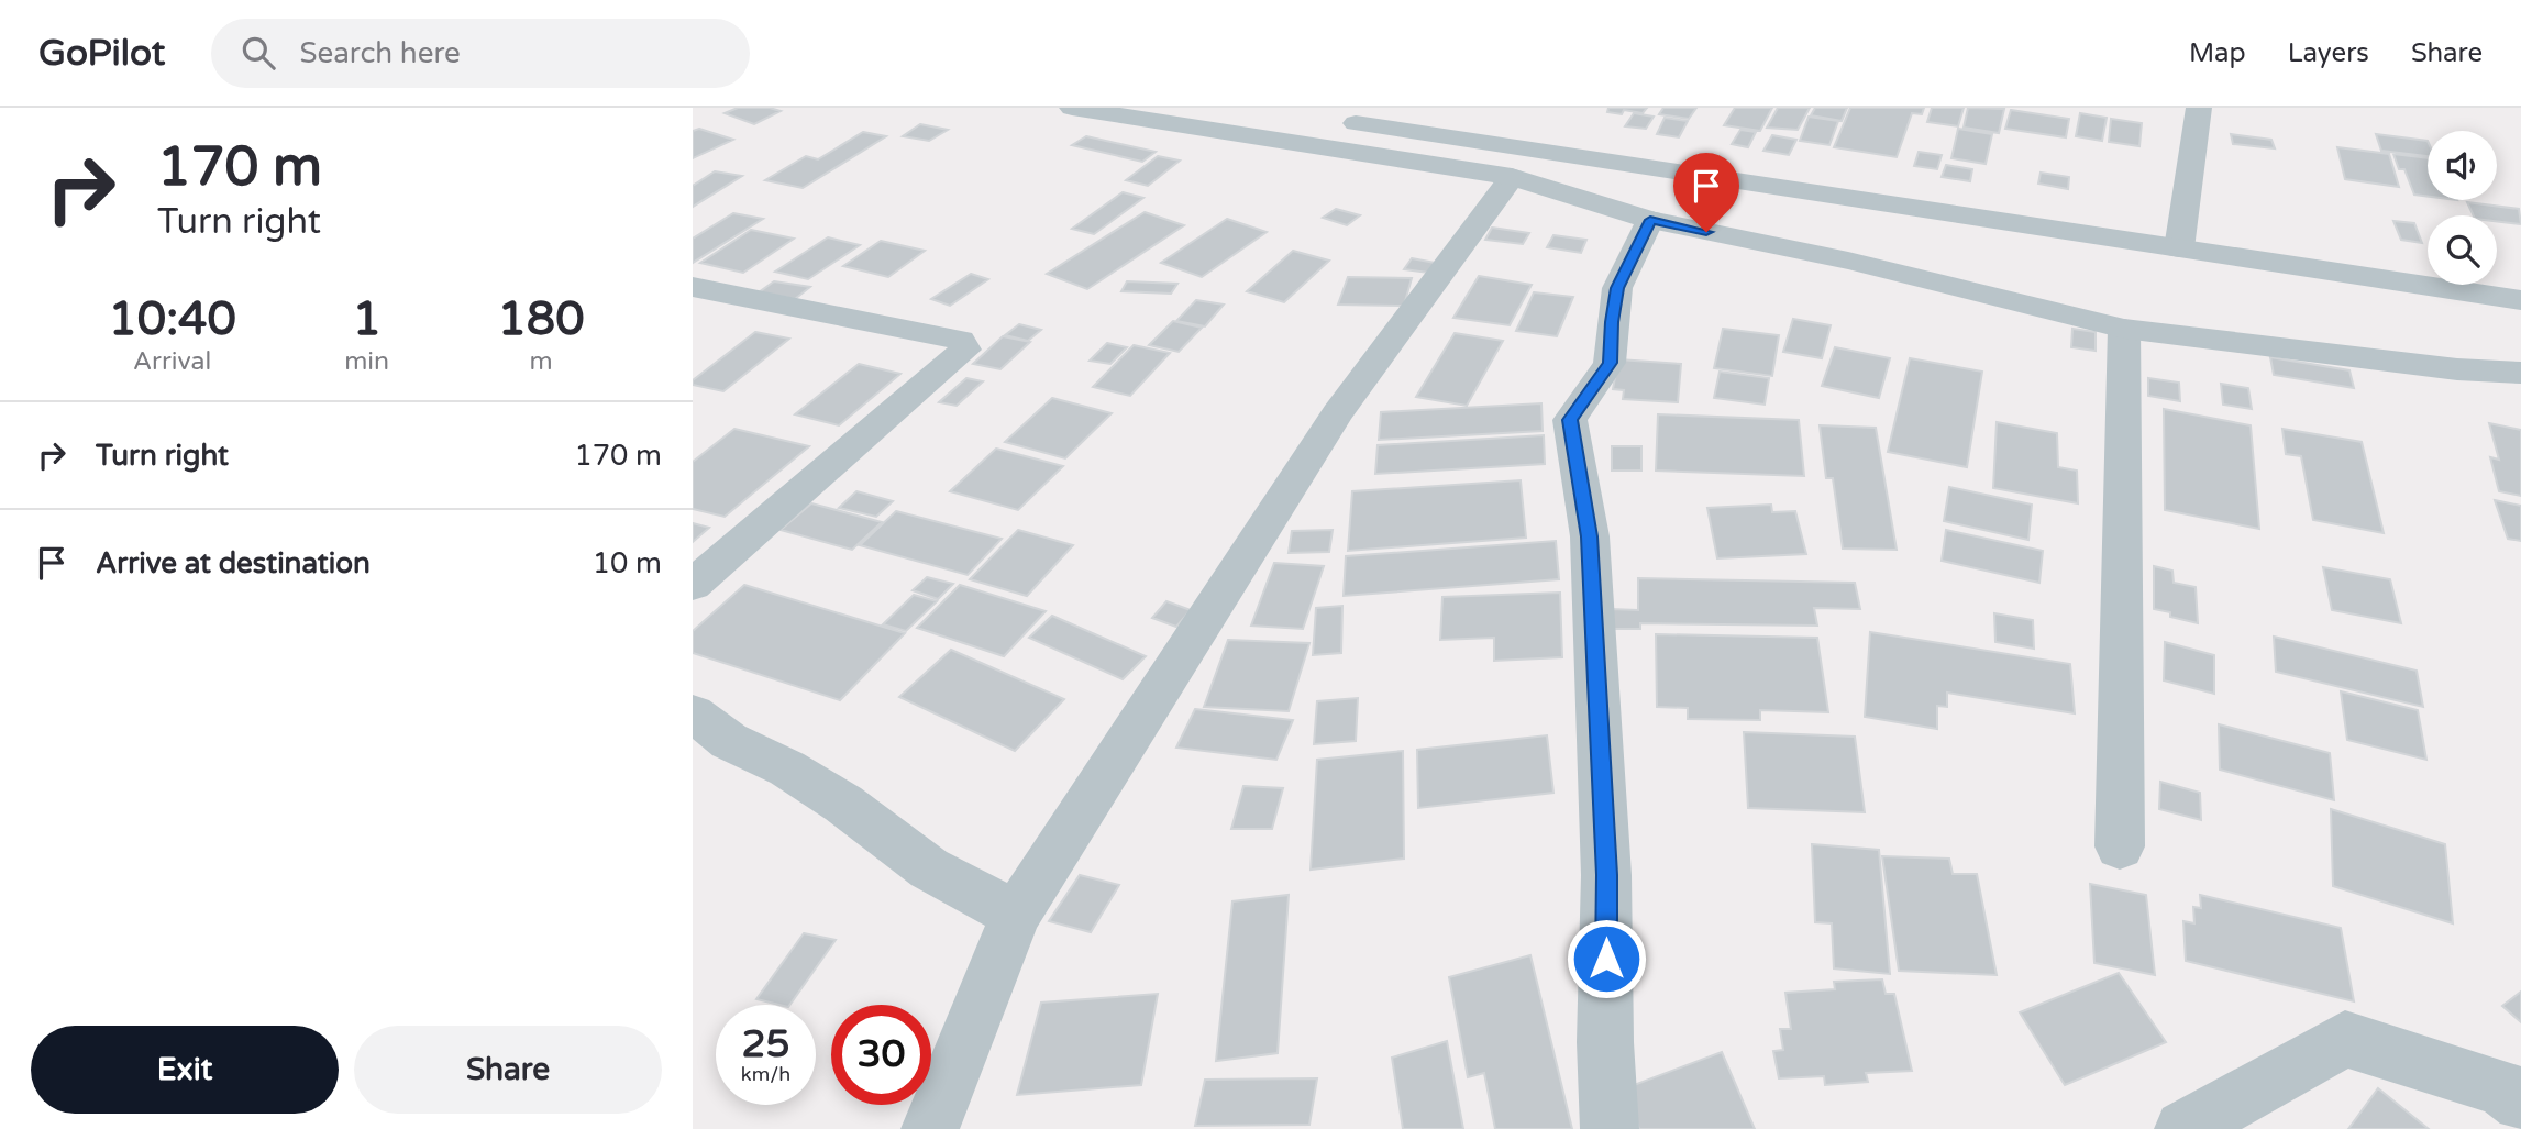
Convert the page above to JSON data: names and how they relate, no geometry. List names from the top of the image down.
{
  "page": {
    "header": "GoPilot",
    "search": "Search here",
    "nav": ["Map", "Layers", "Share"],
    "turn": ["170 m", "Turn right"],
    "eta": [
      "10:40",
      "Arrival",
      "1",
      "min",
      "180",
      "m"
    ],
    "list": [
      {
        "name": "Turn right",
        "value": "170 m"
      },
      {
        "name": "Arrive at destination",
        "value": "10 m"
      }
    ],
    "speed": "25 km/h",
    "limit": "30",
    "buttons": ["Exit", "Share"]
  }
}
